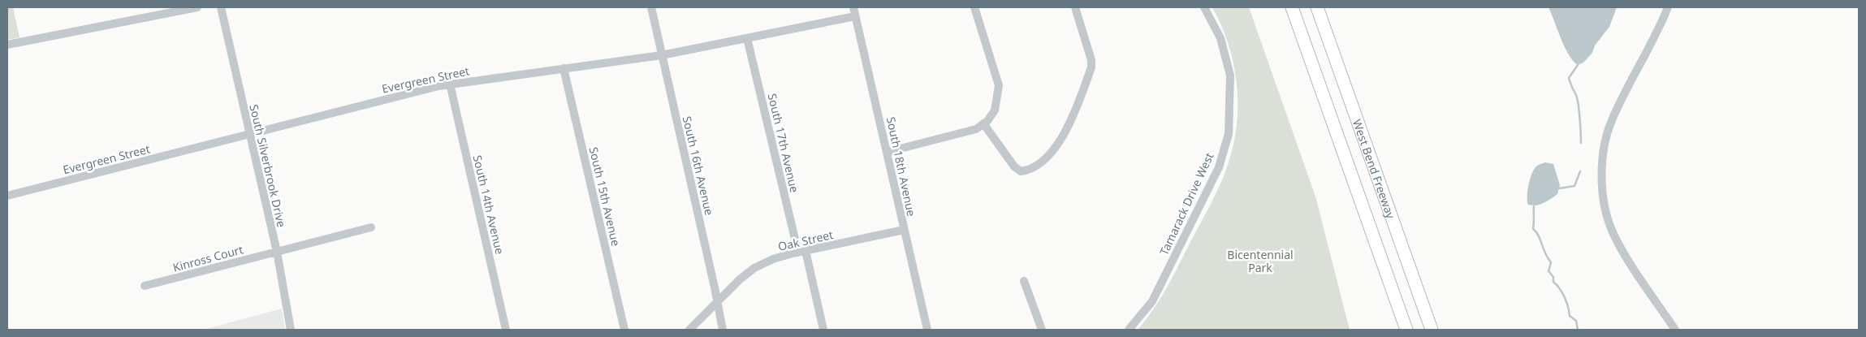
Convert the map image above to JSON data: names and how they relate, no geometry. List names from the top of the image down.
{
  "streets": {
    "highway": ["West Bend Freeway"],
    "street": [
      "Evergreen Street",
      "South 17th Avenue",
      "South Silverbrook Drive",
      "South 16th Avenue",
      "South 18th Avenue",
      "South 15th Avenue",
      "Tamarack Drive West",
      "South 14th Avenue",
      "Oak Street",
      "Kinross Court"
    ]
  },
  "crossings": [
    ["Evergreen Street", "South 17th Avenue"],
    ["Evergreen Street", "South Silverbrook Drive"],
    ["Evergreen Street", "South 16th Avenue"],
    ["Evergreen Street", "South 18th Avenue"],
    ["Evergreen Street", "South 15th Avenue"],
    ["Evergreen Street", "South 14th Avenue"],
    ["South 17th Avenue", "Oak Street"],
    ["South Silverbrook Drive", "Kinross Court"],
    ["South 16th Avenue", "Oak Street"],
    ["South 18th Avenue", "Oak Street"]
  ],
  "parks": ["Bicentennial Park"]
}
